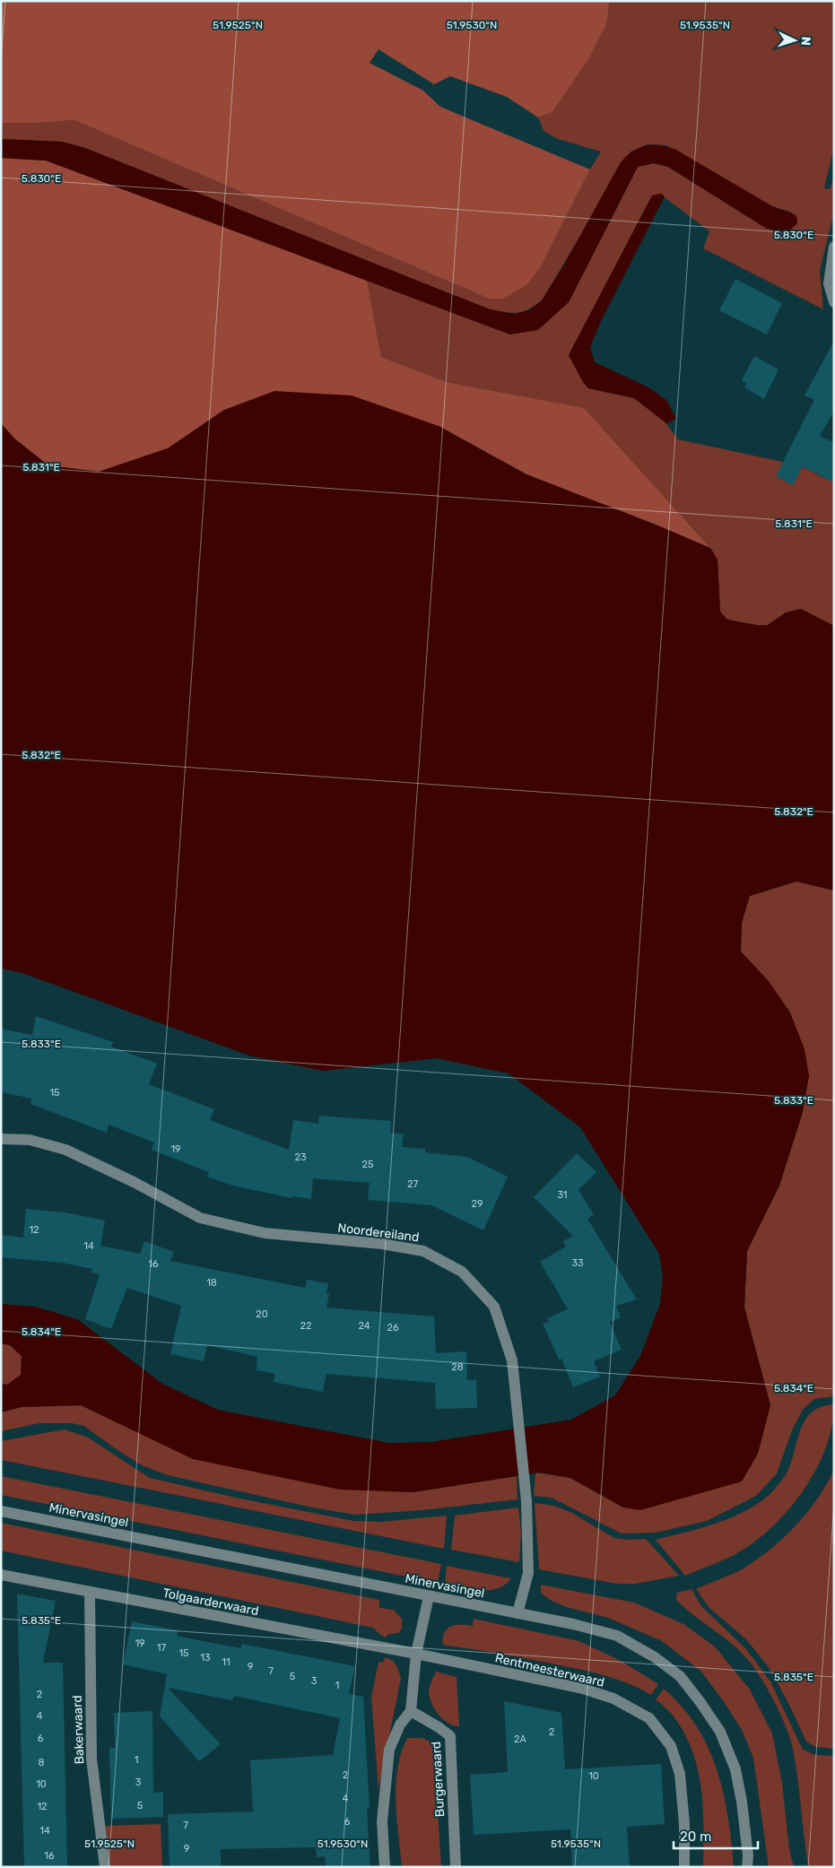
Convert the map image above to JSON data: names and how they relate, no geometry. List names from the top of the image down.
{
  "streets": {
    "street": [
      "Noordereiland",
      "Minervasingel",
      "Tolgaarderwaard",
      "Rentmeesterwaard",
      "Bakerwaard",
      "Burgerwaard"
    ]
  },
  "crossings": [
    ["Noordereiland", "Minervasingel"],
    ["Tolgaarderwaard", "Rentmeesterwaard"],
    ["Tolgaarderwaard", "Bakerwaard"]
  ],
  "house_numbers": [
    "15",
    "19",
    "23",
    "25",
    "27",
    "31",
    "29",
    "12",
    "14",
    "33",
    "16",
    "18",
    "20",
    "22",
    "24",
    "26",
    "28",
    "19",
    "17",
    "15",
    "13",
    "11",
    "9",
    "7",
    "5",
    "3",
    "1",
    "2",
    "4",
    "2",
    "6",
    "2A",
    "1",
    "8",
    "2",
    "10",
    "3",
    "10",
    "4",
    "5",
    "12",
    "6",
    "7",
    "14",
    "9",
    "16"
  ],
  "scale_bar": "20 m",
  "north": "right",
  "coordinates": [
    "51.9525°N",
    "51.9530°N",
    "51.9535°N",
    "5.830°E",
    "5.831°E",
    "5.832°E",
    "5.833°E",
    "5.834°E",
    "5.835°E"
  ]
}
